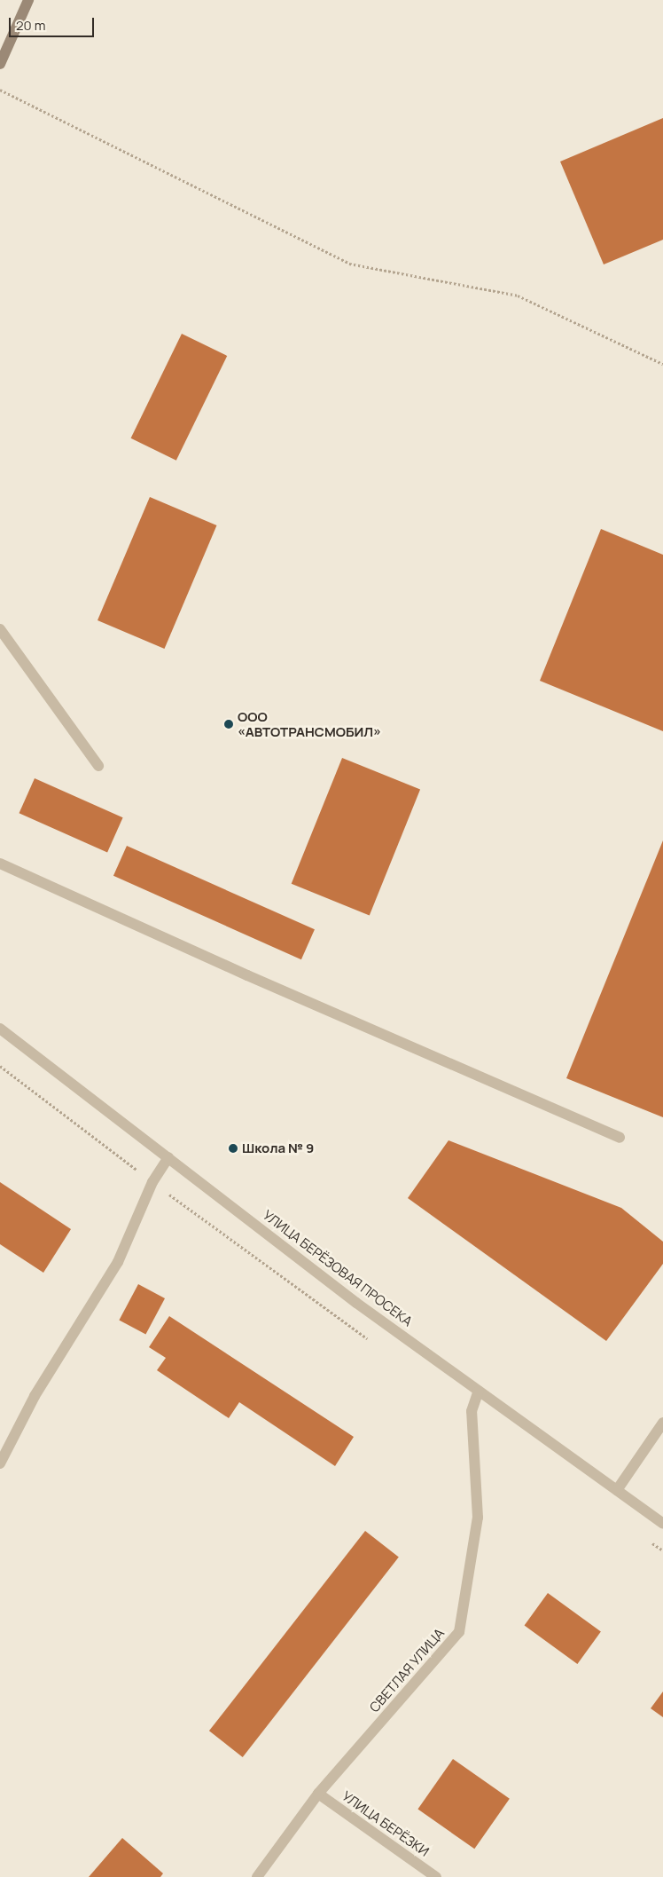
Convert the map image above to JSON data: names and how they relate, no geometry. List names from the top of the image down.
{
  "streets": {
    "street": ["УЛИЦА БЕРЁЗОВАЯ ПРОСЕКА", "СВЕТЛАЯ УЛИЦА", "УЛИЦА БЕРЁЗКИ"]
  },
  "crossings": [
    ["УЛИЦА БЕРЁЗОВАЯ ПРОСЕКА", "СВЕТЛАЯ УЛИЦА"],
    ["СВЕТЛАЯ УЛИЦА", "УЛИЦА БЕРЁЗКИ"]
  ],
  "places": ["ООО «АВТОТРАНСМОБИЛ»", "Школа № 9"],
  "scale_bar": "20 m"
}
